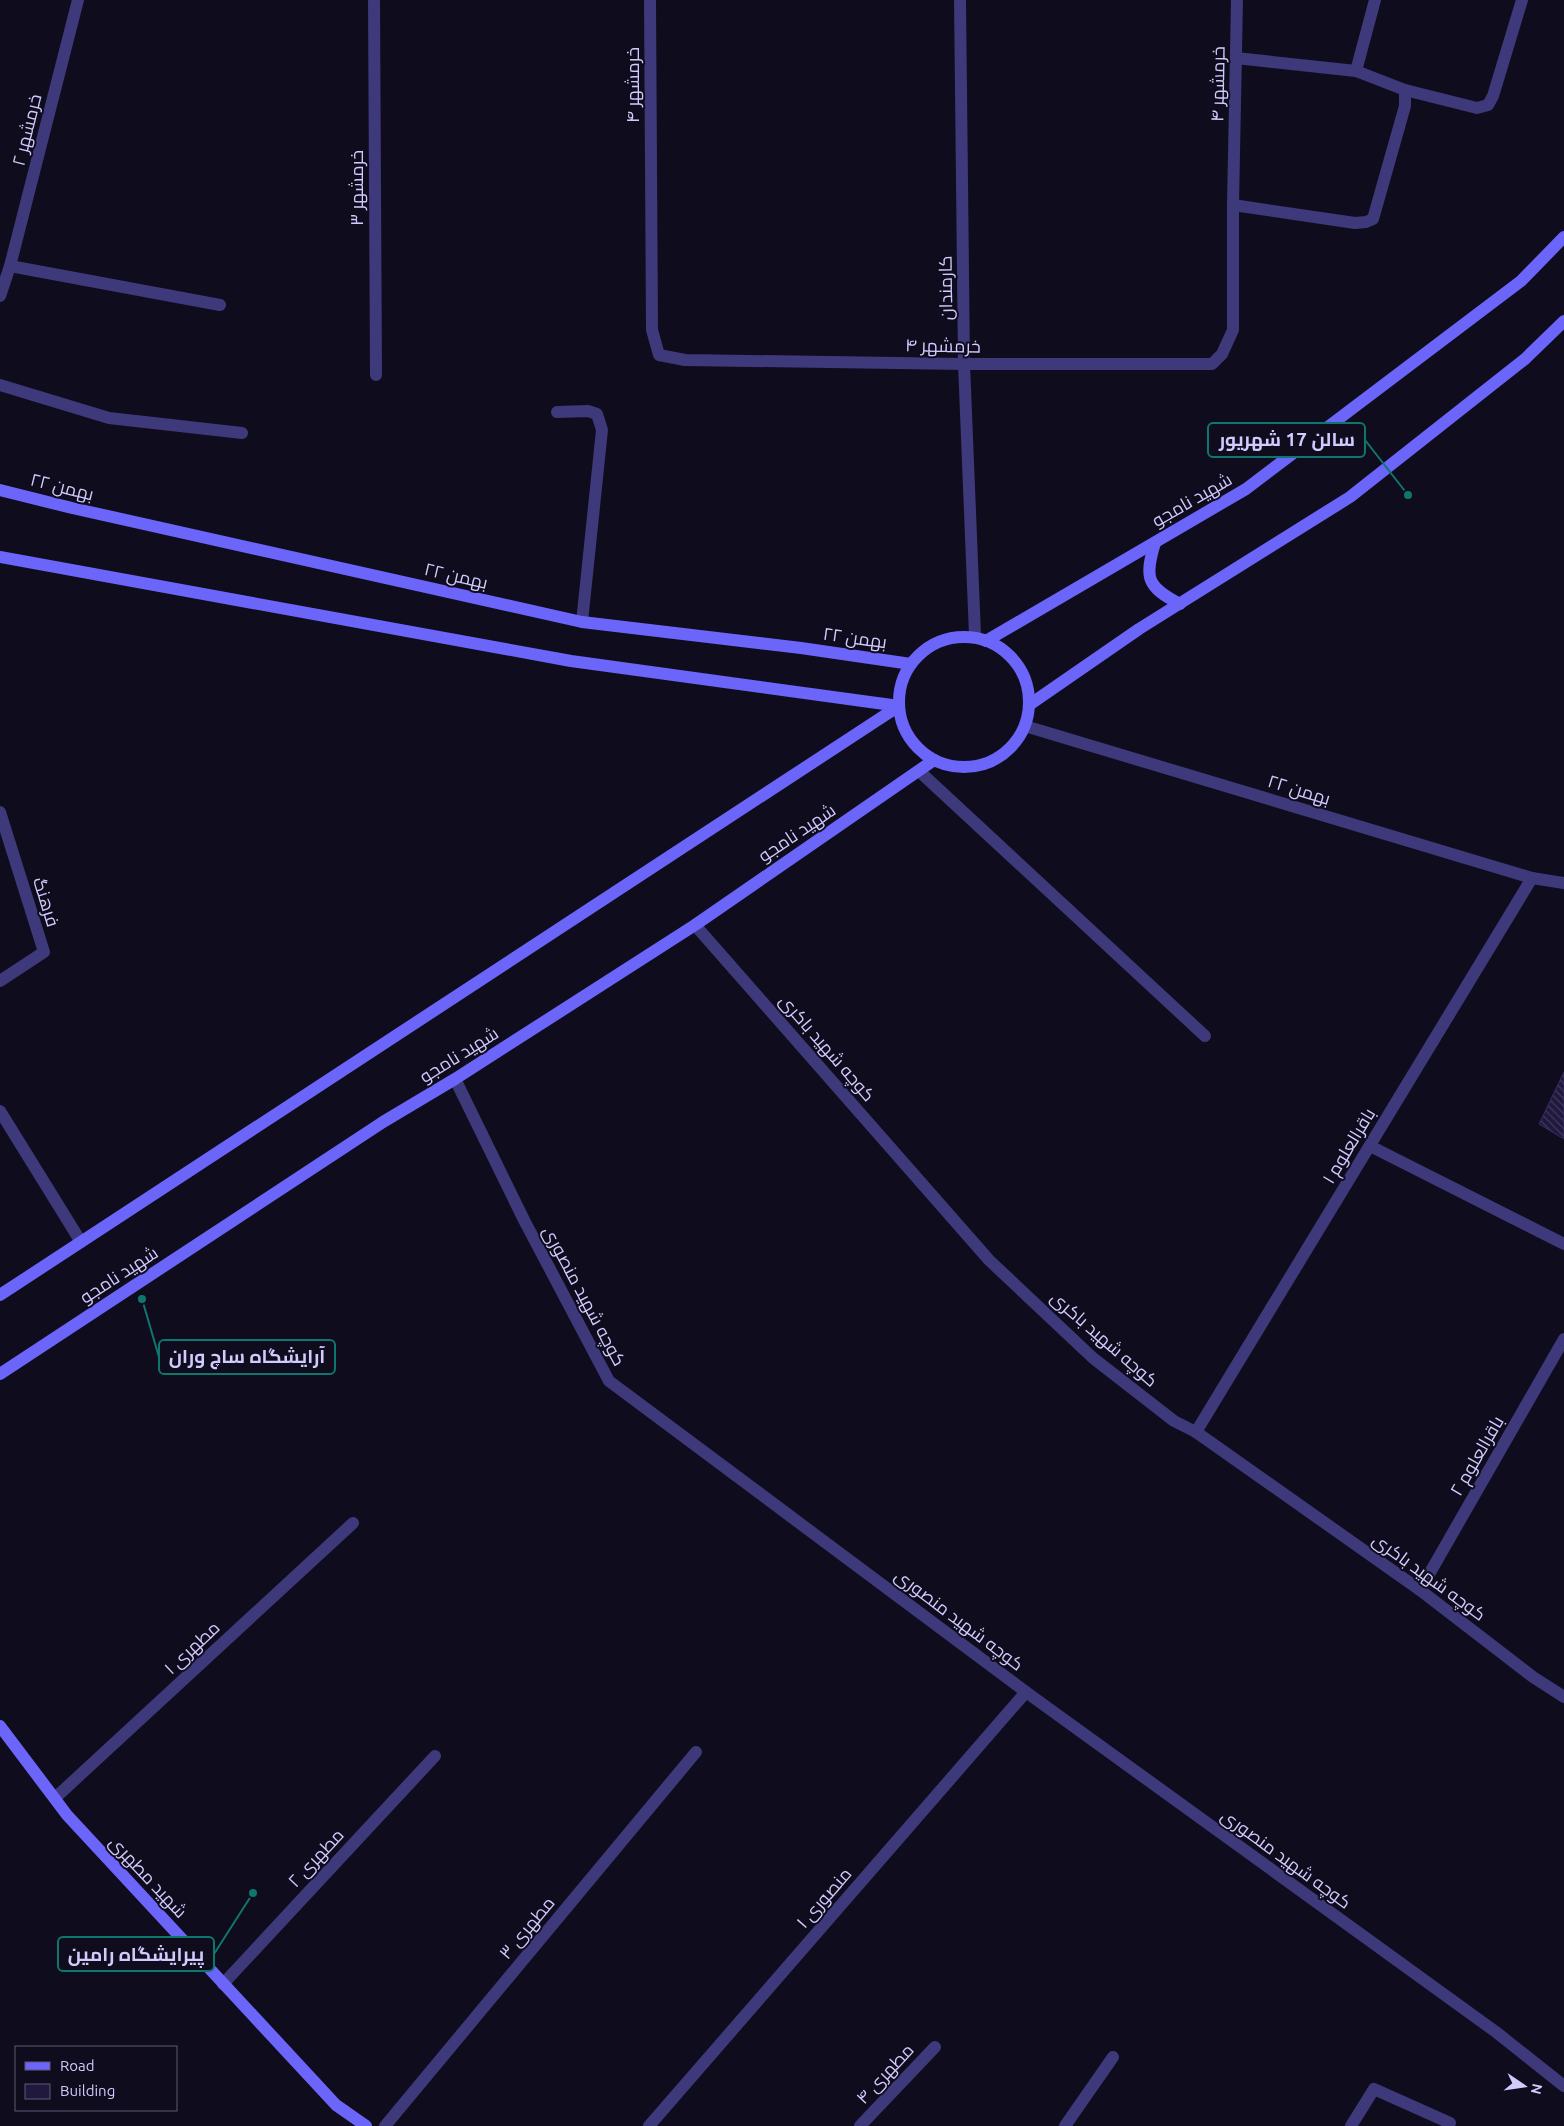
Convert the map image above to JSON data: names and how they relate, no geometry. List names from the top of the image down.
{
  "streets": {
    "main road": ["۲۲ بهمن", "شهید نامجو", "شهید مطهری"],
    "street": [
      "خرمشهر ۴",
      "خرمشهر ۲",
      "خرمشهر ۳",
      "کارمندان",
      "فرهنگ",
      "کوچه شهید باکری",
      "باقرالعلوم ۱",
      "کوچه شهید منصوری",
      "باقرالعلوم ۲",
      "مطهری ۱",
      "مطهری ۲",
      "منصوری ۱",
      "مطهری ۳",
      "مطهری ۴"
    ]
  },
  "crossings": [
    ["خرمشهر ۴", "کارمندان"],
    ["کارمندان", "۲۲ بهمن"],
    ["کارمندان", "شهید نامجو"],
    ["۲۲ بهمن", "شهید نامجو"],
    ["۲۲ بهمن", "باقرالعلوم ۱"],
    ["شهید نامجو", "کوچه شهید باکری"],
    ["شهید نامجو", "کوچه شهید منصوری"],
    ["کوچه شهید باکری", "باقرالعلوم ۱"],
    ["کوچه شهید باکری", "باقرالعلوم ۲"],
    ["کوچه شهید منصوری", "منصوری ۱"],
    ["مطهری ۱", "شهید مطهری"],
    ["مطهری ۲", "شهید مطهری"]
  ],
  "places": ["سالن 17 شهریور", "آرایشگاه ساچ وران", "پیرایشگاه ‌رامین"],
  "legend": ["Road", "Building"],
  "north": "right"
}
